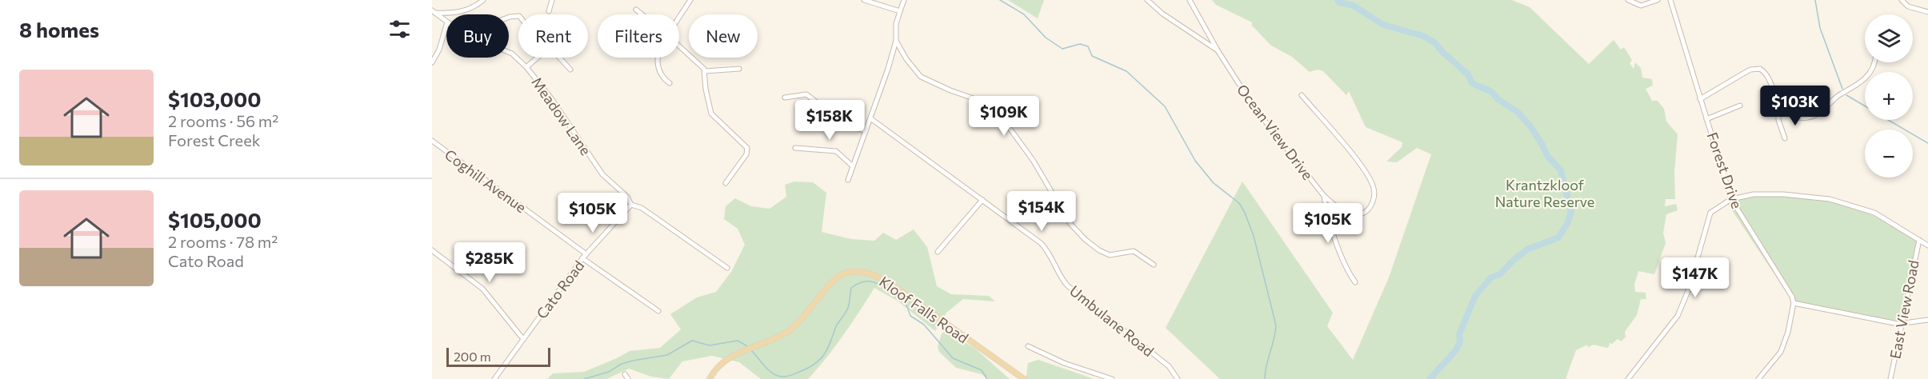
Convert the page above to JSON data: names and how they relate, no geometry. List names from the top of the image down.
{
  "streets": {
    "main road": ["Kloof Falls Road"],
    "street": [
      "Meadow Lane",
      "Ocean View Drive",
      "Forest Drive",
      "Coghill Avenue",
      "Cato Road",
      "East View Road",
      "Umbulane Road"
    ]
  },
  "crossings": [
    ["Meadow Lane", "Cato Road"],
    ["Coghill Avenue", "Cato Road"]
  ],
  "parks": ["Krantzkloof Nature Reserve"],
  "scale_bar": "200 m",
  "page": {
    "heading": "8 homes",
    "map_buttons": ["+", "−"],
    "chip": [
      "Buy",
      "Rent",
      "Filters",
      "New"
    ],
    "list": [
      {
        "name": "$103,000",
        "note": "2 rooms · 56 m² · Forest Creek"
      },
      {
        "name": "$105,000",
        "note": "2 rooms · 78 m² · Cato Road"
      }
    ],
    "price": [
      "$103K",
      "$109K",
      "$158K",
      "$154K",
      "$105K",
      "$105K",
      "$285K",
      "$147K"
    ],
    "scale": "200 m"
  }
}
